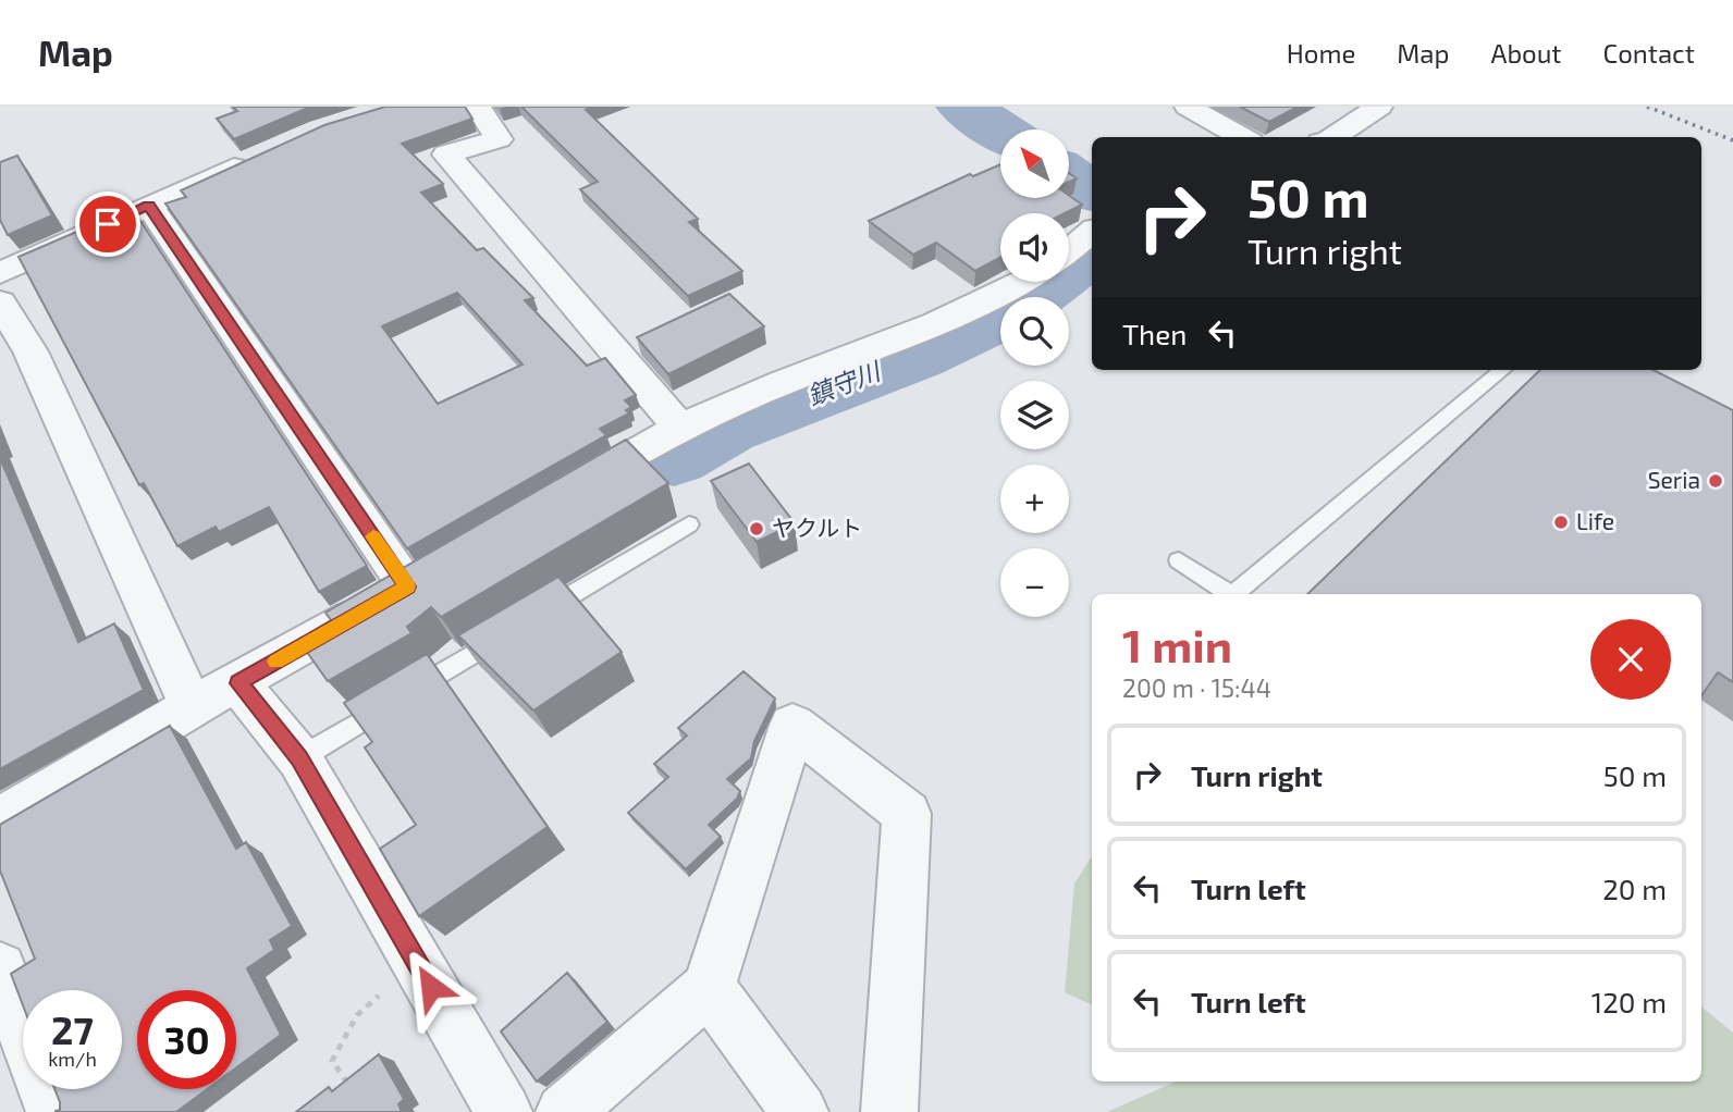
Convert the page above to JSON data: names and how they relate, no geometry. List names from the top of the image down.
{
  "water": ["鎮守川"],
  "places": ["Seria", "Life", "ヤクルト"],
  "north": "top left",
  "page": {
    "header": "Map",
    "nav": [
      "Home",
      "Map",
      "About",
      "Contact"
    ],
    "map_buttons": ["+", "−"],
    "turn": ["50 m", "Turn right"],
    "then": "Then",
    "heading": ["1 min", "200 m · 15:44"],
    "list": [
      {
        "name": "Turn right",
        "value": "50 m"
      },
      {
        "name": "Turn left",
        "value": "20 m"
      },
      {
        "name": "Turn left",
        "value": "120 m"
      }
    ],
    "speed": "27 km/h",
    "limit": "30"
  }
}
